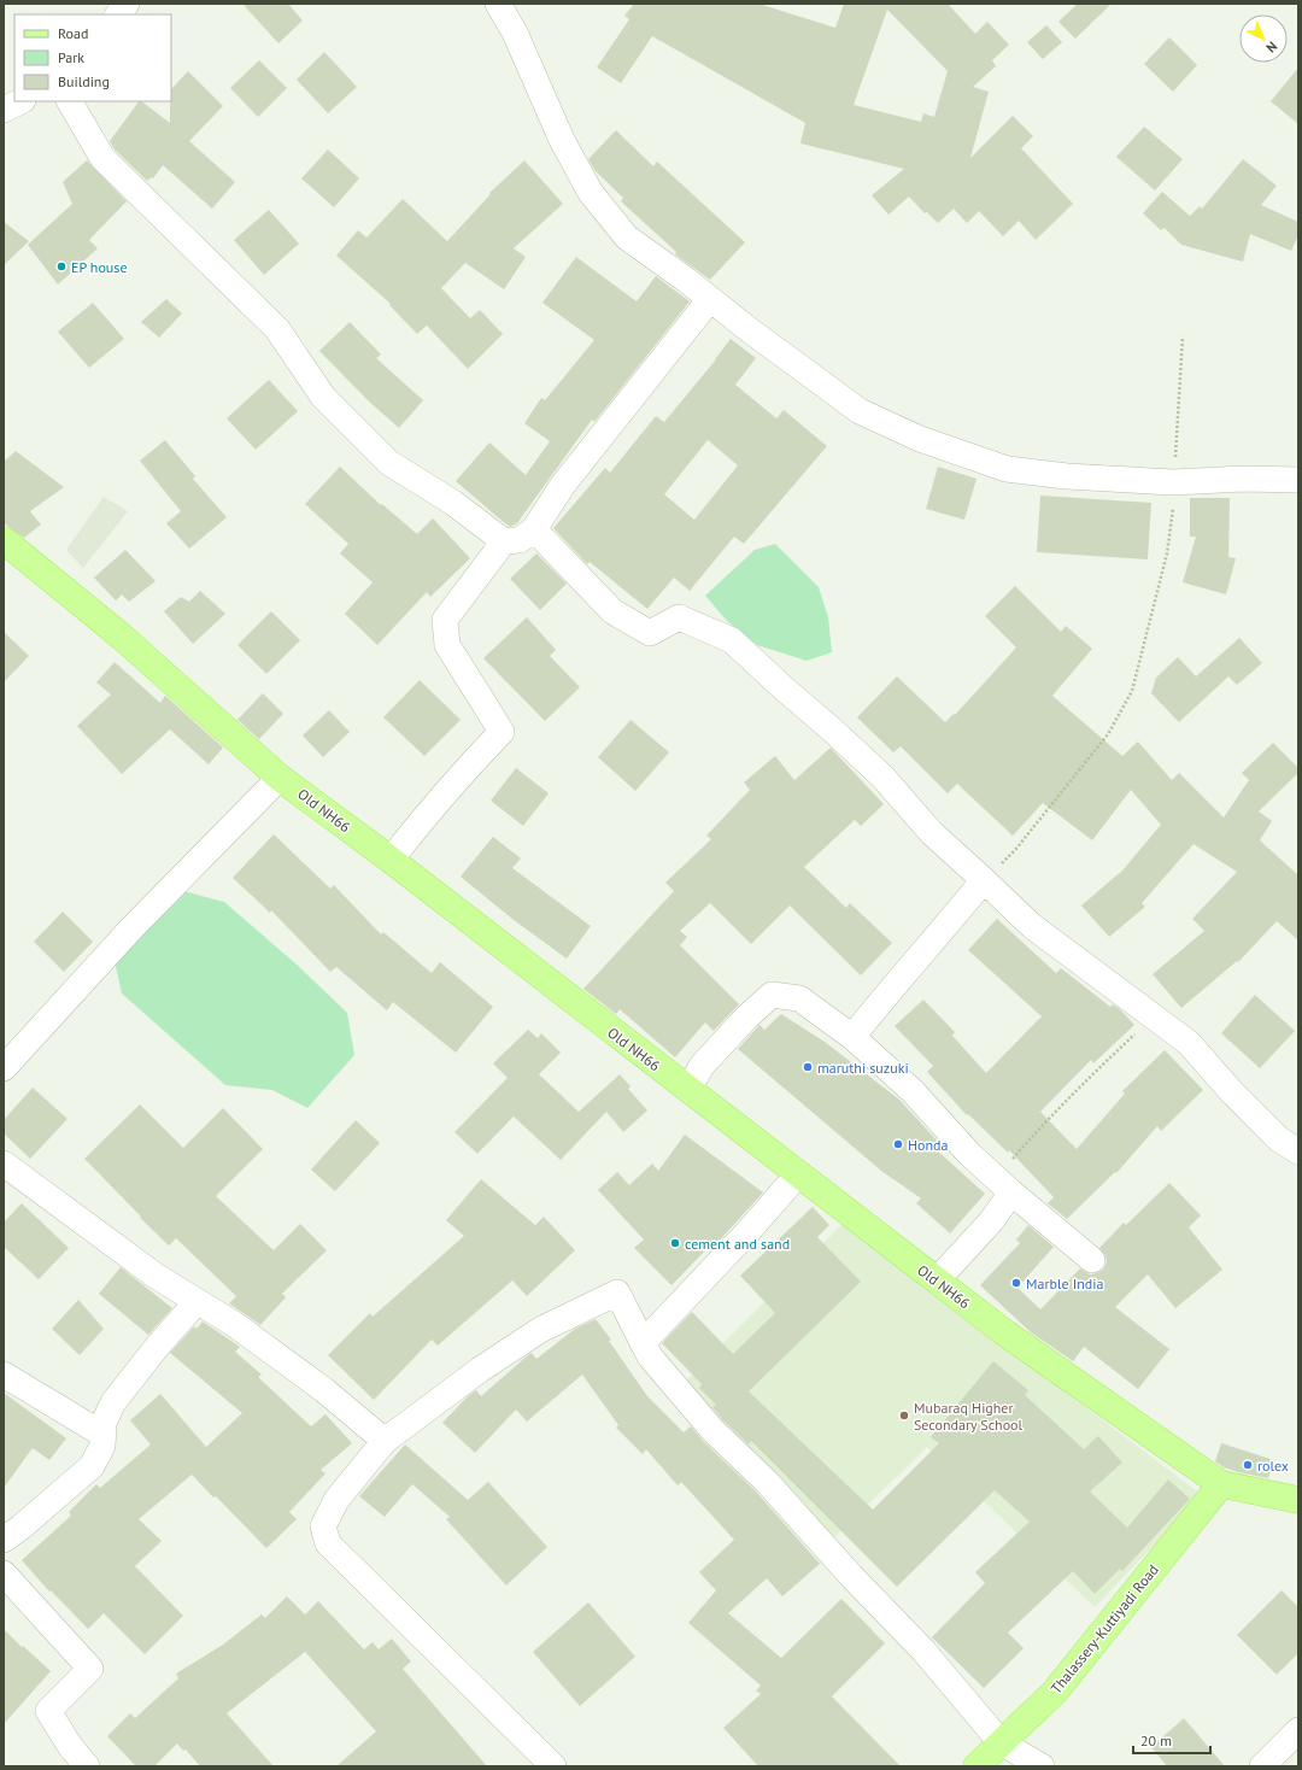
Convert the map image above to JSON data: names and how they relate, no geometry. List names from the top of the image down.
{
  "streets": {
    "main road": ["Old NH66", "Thalassery-Kuttiyadi Road"]
  },
  "crossings": [
    ["Old NH66", "Thalassery-Kuttiyadi Road"]
  ],
  "places": [
    "EP house",
    "maruthi suzuki",
    "Honda",
    "cement and sand",
    "Marble India",
    "Mubaraq Higher Secondary School",
    "rolex"
  ],
  "legend": ["Road", "Park", "Building"],
  "scale_bar": "20 m",
  "north": "bottom right"
}
